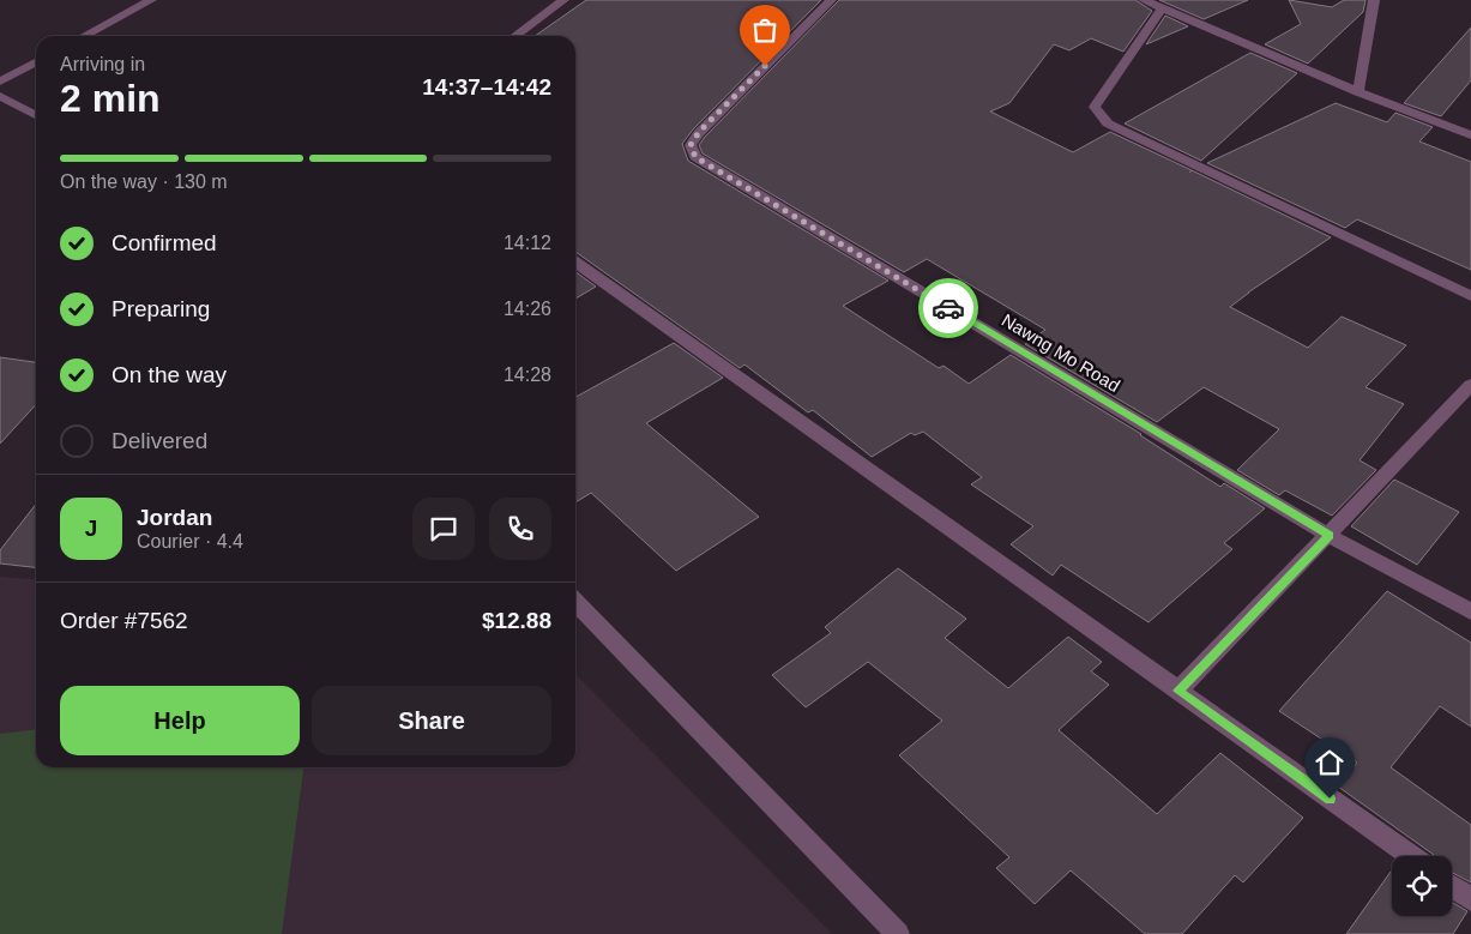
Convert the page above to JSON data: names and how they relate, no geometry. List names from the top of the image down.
{
  "streets": {
    "street": ["Nawng Mo Road"]
  },
  "page": {
    "heading": ["2 min", "Arriving in", "14:37–14:42"],
    "panel": [
      "Jordan",
      "Courier · 4.4",
      "Order #7562",
      "$12.88"
    ],
    "bar": "On the way · 130 m",
    "list": [
      ["Confirmed", "14:12"],
      ["Preparing", "14:26"],
      ["On the way", "14:28"],
      "Delivered"
    ],
    "round": "J",
    "buttons": ["Help", "Share"]
  }
}
